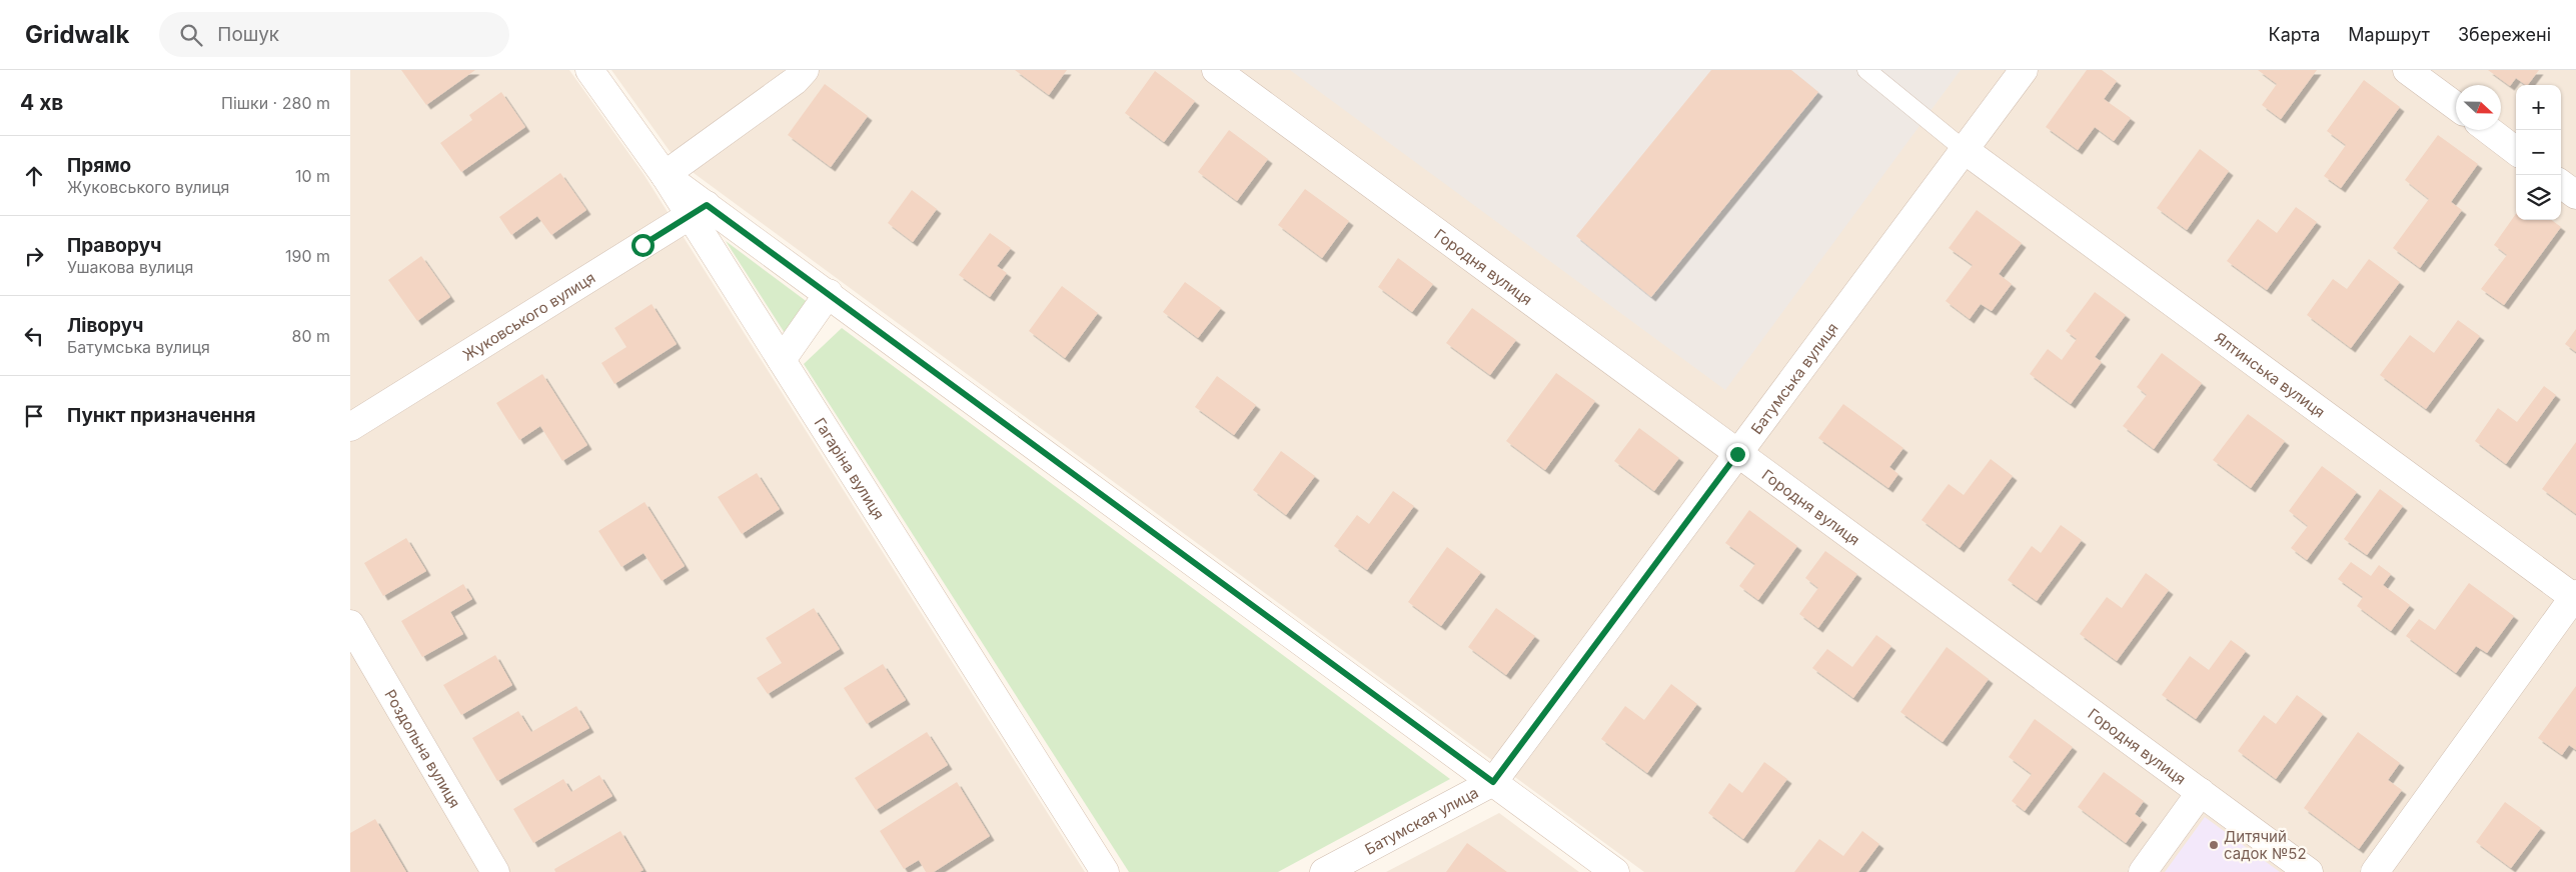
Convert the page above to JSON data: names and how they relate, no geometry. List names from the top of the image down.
{
  "streets": {
    "street": [
      "Городня вулиця",
      "Жуковського вулиця",
      "Ялтинська вулиця",
      "Батумська вулиця",
      "Гагаріна вулиця",
      "Роздольна вулиця",
      "Батумская улица"
    ]
  },
  "crossings": [
    ["Городня вулиця", "Батумська вулиця"],
    ["Жуковського вулиця", "Гагаріна вулиця"],
    ["Ялтинська вулиця", "Батумська вулиця"],
    ["Батумська вулиця", "Батумская улица"]
  ],
  "places": ["Дитячий садок №52"],
  "north": "right",
  "page": {
    "header": "Gridwalk",
    "search": "Пошук",
    "nav": ["Карта", "Маршрут", "Збережені"],
    "heading": ["4 хв", "Пішки · 280 m"],
    "map_buttons": ["+", "−"],
    "list": [
      ["Прямо", "Жуковського вулиця", "10 m"],
      ["Праворуч", "Ушакова вулиця", "190 m"],
      ["Ліворуч", "Батумська вулиця", "80 m"],
      "Пункт призначення"
    ]
  }
}
